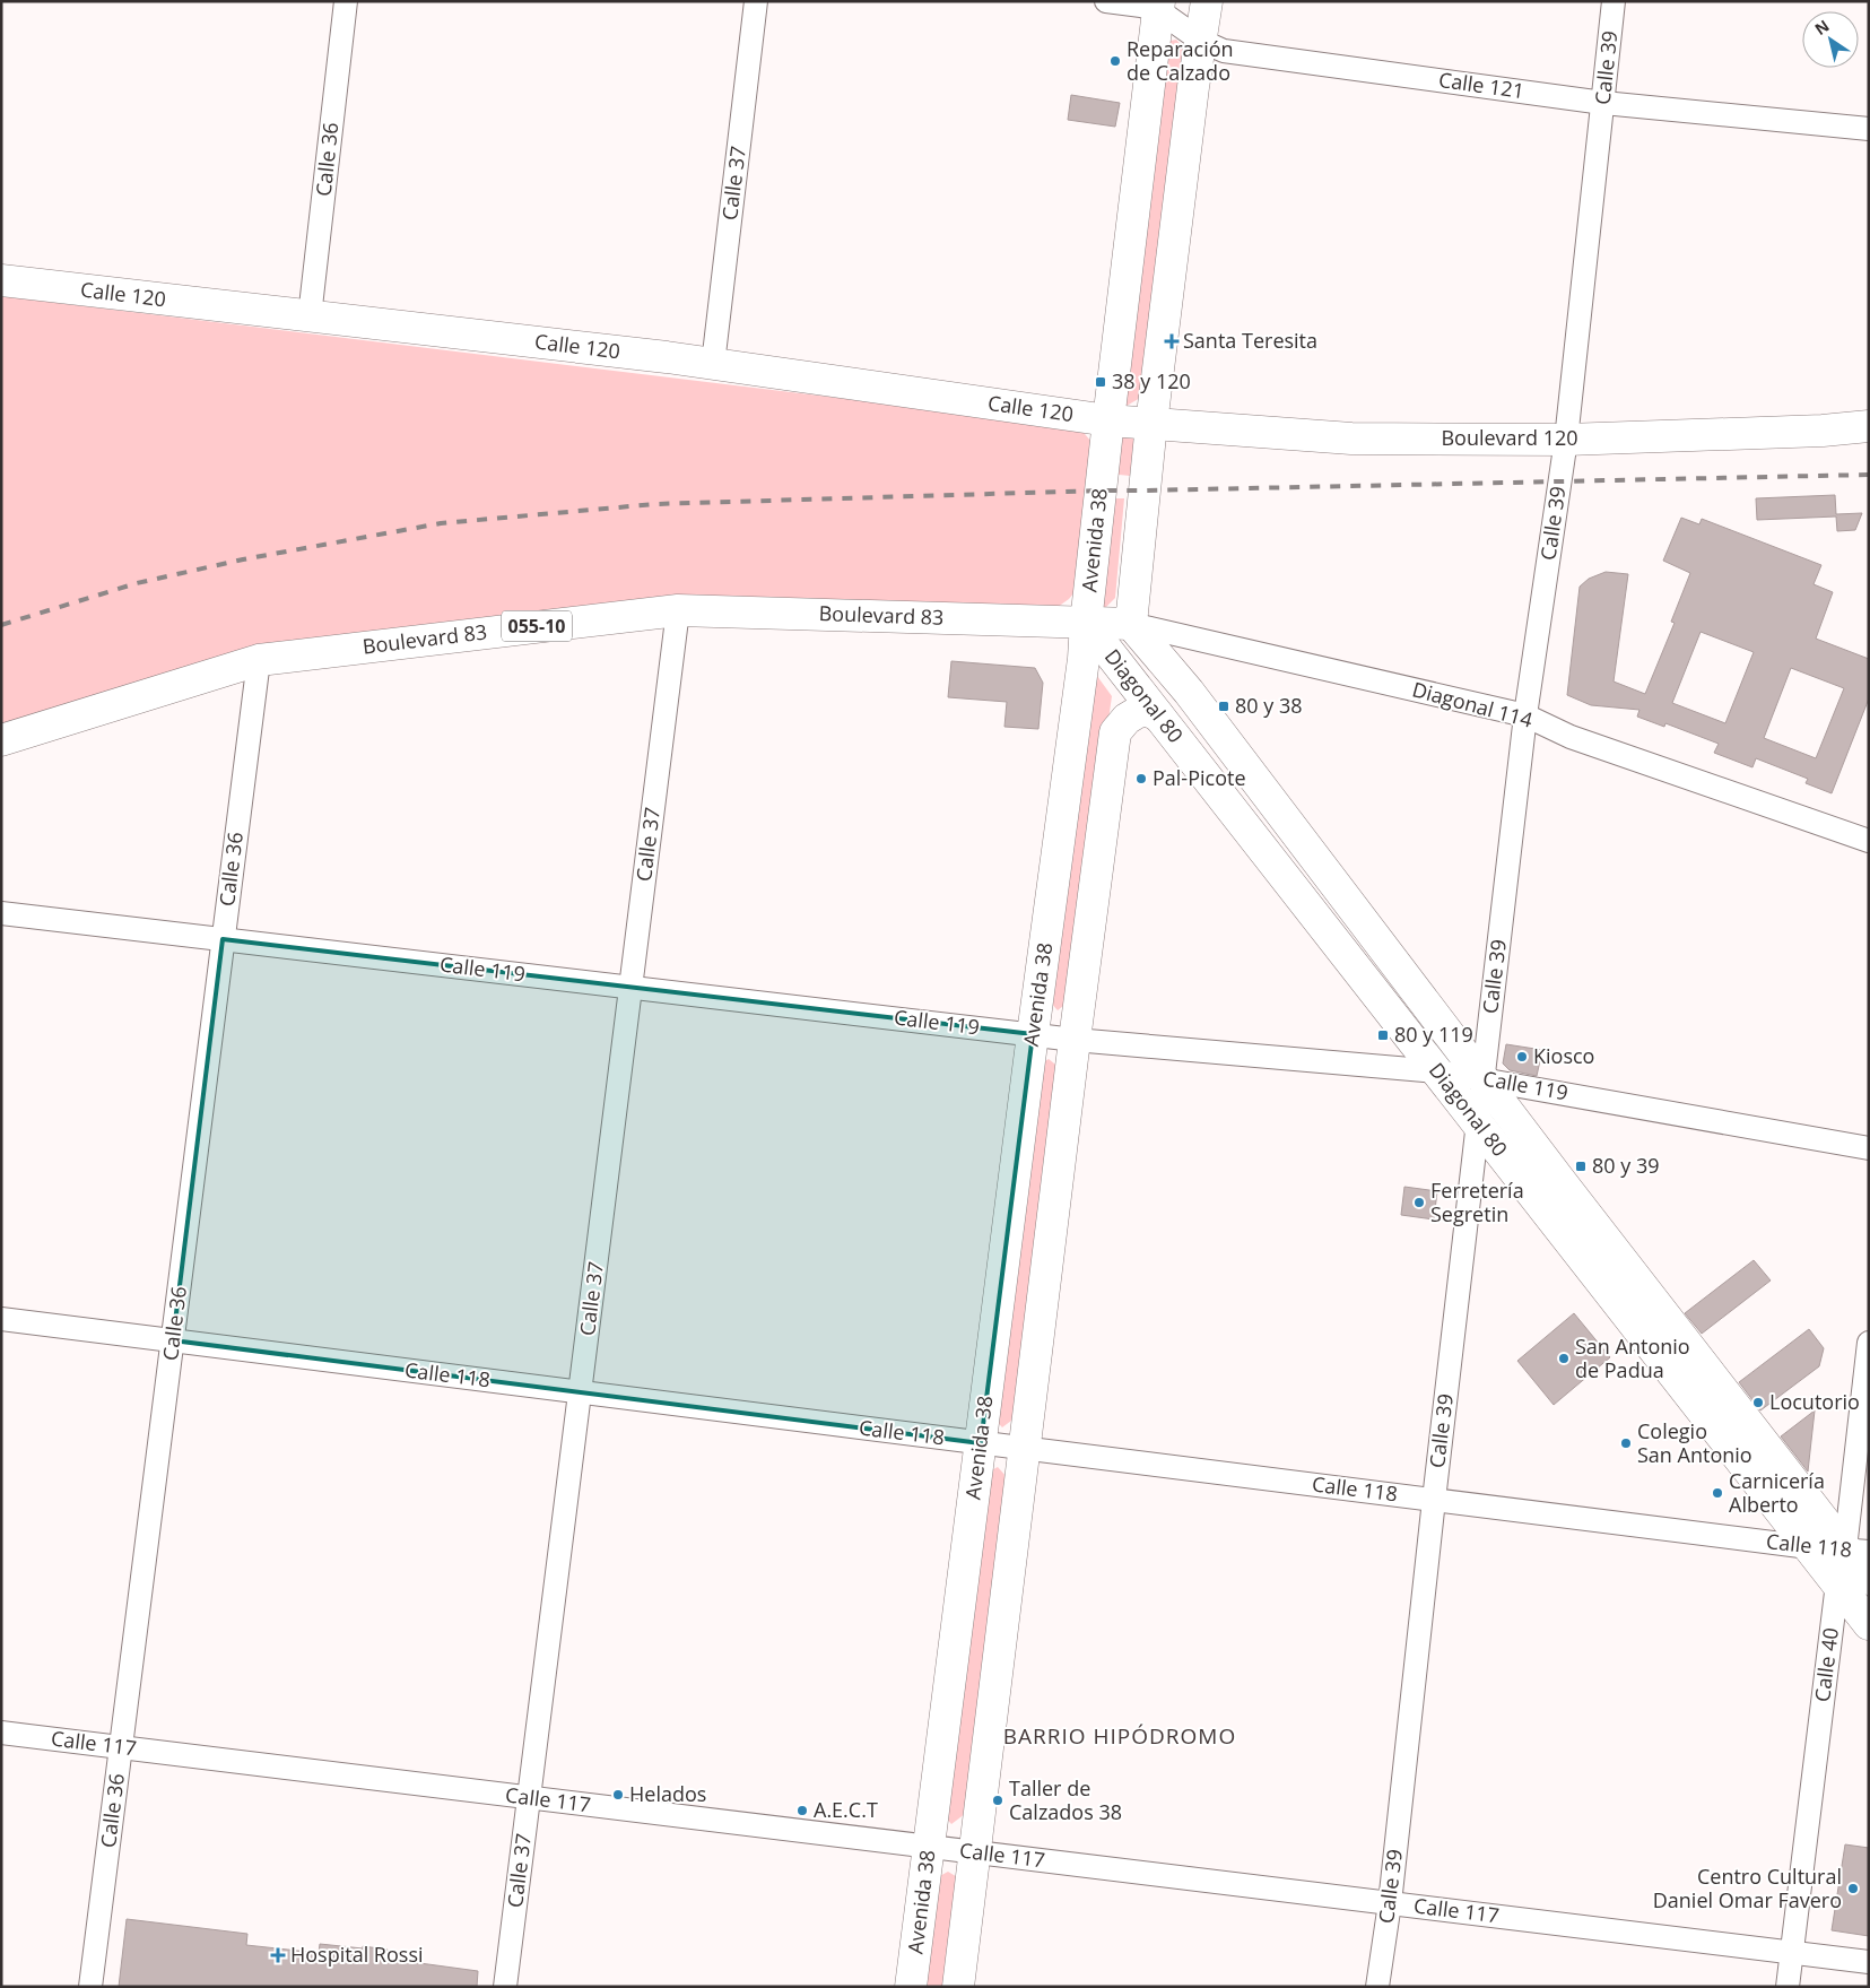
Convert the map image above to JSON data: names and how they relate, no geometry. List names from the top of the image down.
{
  "streets": {
    "main road": [
      "Calle 120",
      "Boulevard 120",
      "Avenida 38",
      "Boulevard 83",
      "055-10",
      "Diagonal 80"
    ],
    "street": [
      "Calle 39",
      "Calle 121",
      "Calle 36",
      "Calle 37",
      "Diagonal 114",
      "Calle 119",
      "Calle 118",
      "Calle 40",
      "Calle 117"
    ]
  },
  "crossings": [
    ["Calle 39", "Calle 121"],
    ["Calle 39", "Boulevard 120"],
    ["Calle 39", "Diagonal 80"],
    ["Calle 39", "Diagonal 114"],
    ["Calle 39", "Calle 119"],
    ["Calle 39", "Calle 118"],
    ["Calle 39", "Calle 117"],
    ["Calle 121", "Avenida 38"],
    ["Calle 36", "Calle 120"],
    ["Calle 36", "Boulevard 83"],
    ["Calle 36", "Calle 119"],
    ["Calle 36", "Calle 118"],
    ["Calle 36", "Calle 117"],
    ["Calle 37", "Calle 120"],
    ["Calle 37", "Boulevard 83"],
    ["Calle 37", "Calle 119"],
    ["Calle 37", "Calle 118"],
    ["Calle 37", "Calle 117"],
    ["Calle 120", "Boulevard 120"],
    ["Calle 120", "Avenida 38"],
    ["Avenida 38", "Boulevard 83"],
    ["Avenida 38", "Diagonal 80"],
    ["Avenida 38", "Calle 119"],
    ["Avenida 38", "Calle 118"],
    ["Avenida 38", "Calle 117"],
    ["Boulevard 83", "Diagonal 80"],
    ["Boulevard 83", "Diagonal 114"],
    ["Diagonal 80", "Diagonal 114"],
    ["Diagonal 80", "Calle 119"],
    ["Diagonal 80", "Calle 118"],
    ["Diagonal 80", "Calle 40"],
    ["Calle 118", "Calle 40"],
    ["Calle 40", "Calle 117"]
  ],
  "districts": ["BARRIO HIPÓDROMO"],
  "places": {
    "other": [
      "Reparación de Calzado",
      "Pal-Picote",
      "Kiosco",
      "Ferretería Segretin",
      "San Antonio de Padua",
      "Locutorio",
      "Colegio San Antonio",
      "Carnicería Alberto",
      "Helados",
      "Taller de Calzados 38",
      "A.E.C.T",
      "Centro Cultural Daniel Omar Favero"
    ],
    "health": ["Santa Teresita", "Hospital Rossi"],
    "transit": [
      "38 y 120",
      "80 y 38",
      "80 y 119",
      "80 y 39"
    ]
  },
  "north": "top left"
}
